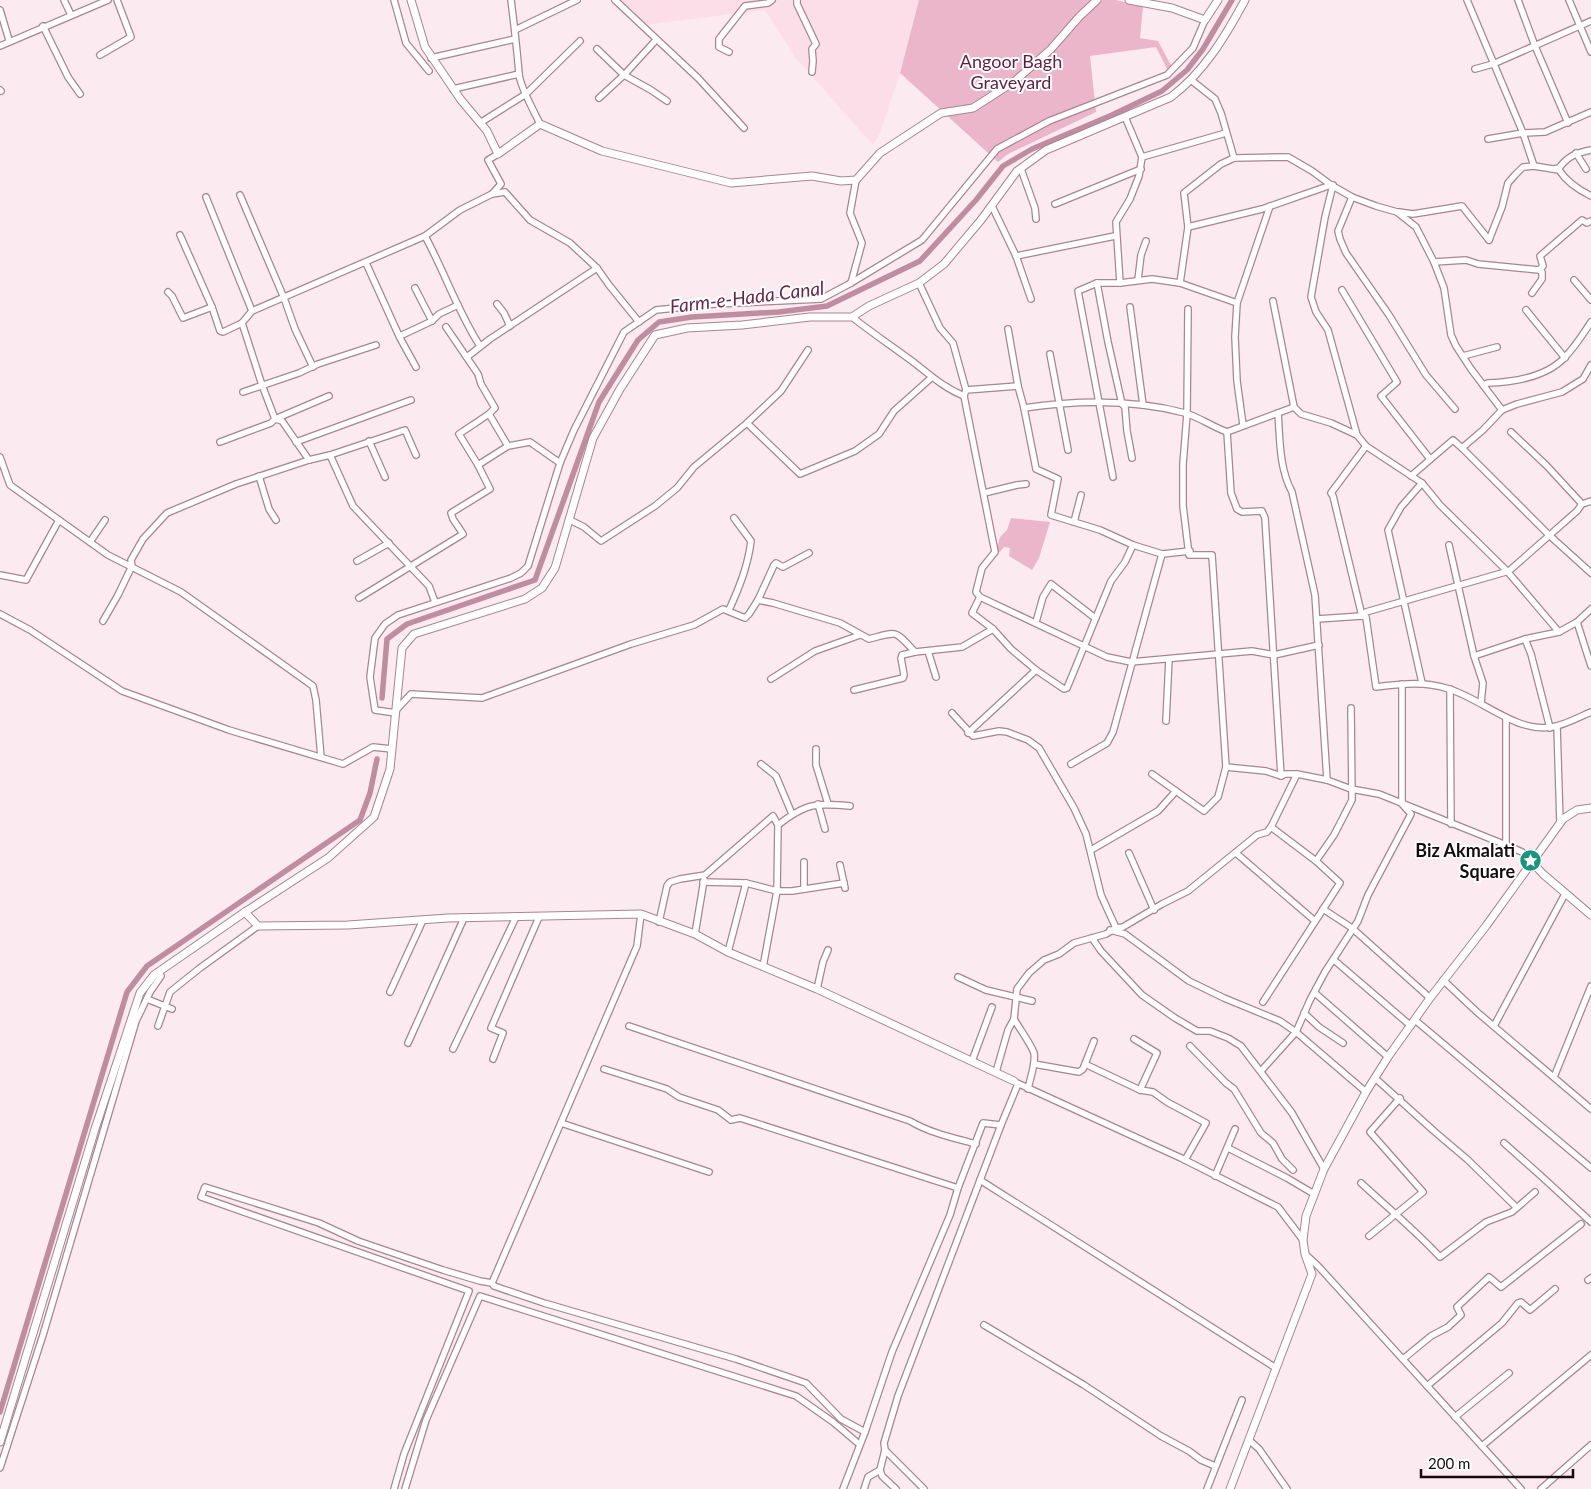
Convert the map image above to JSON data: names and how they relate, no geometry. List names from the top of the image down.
{
  "water": ["Farm-e-Hada Canal"],
  "parks": ["Angoor Bagh Graveyard"],
  "places": {
    "place": ["Biz Akmalati Square"]
  },
  "scale_bar": "200 m"
}
